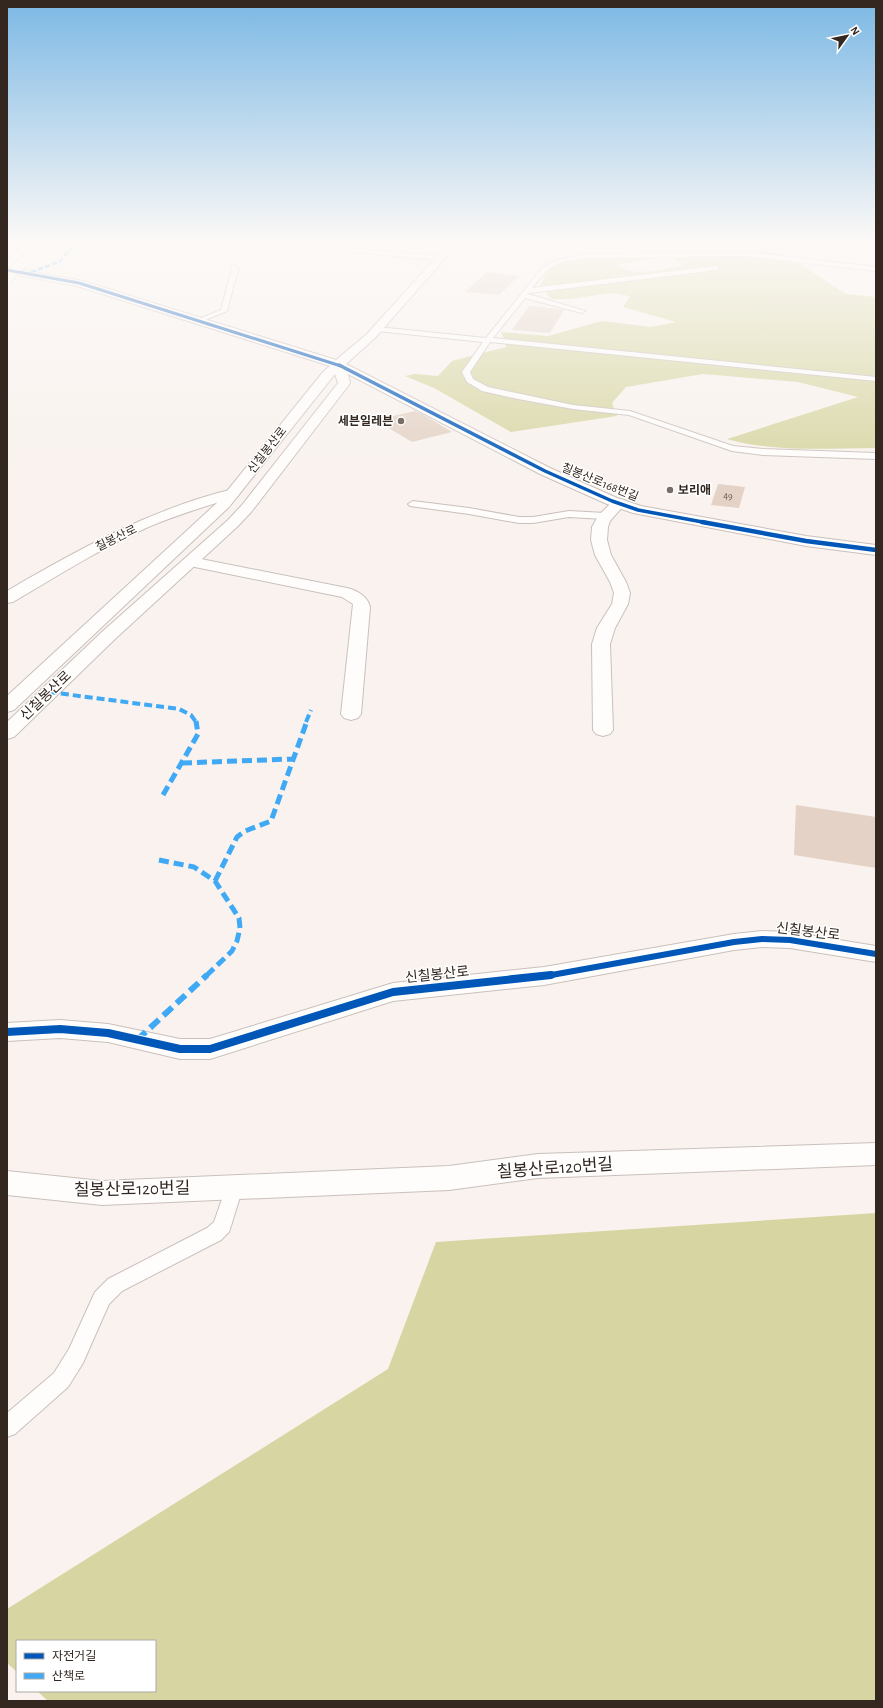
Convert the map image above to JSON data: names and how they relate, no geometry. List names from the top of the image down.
{
  "streets": {
    "main road": [
      "신칠봉산로",
      "칠봉산로168번길",
      "칠봉산로",
      "칠봉산로120번길"
    ]
  },
  "crossings": [
    ["신칠봉산로", "칠봉산로168번길"],
    ["신칠봉산로", "칠봉산로"]
  ],
  "places": ["세븐일레븐", "보리애"],
  "house_numbers": ["49"],
  "legend": ["자전거길", "산책로"],
  "north": "top right"
}
